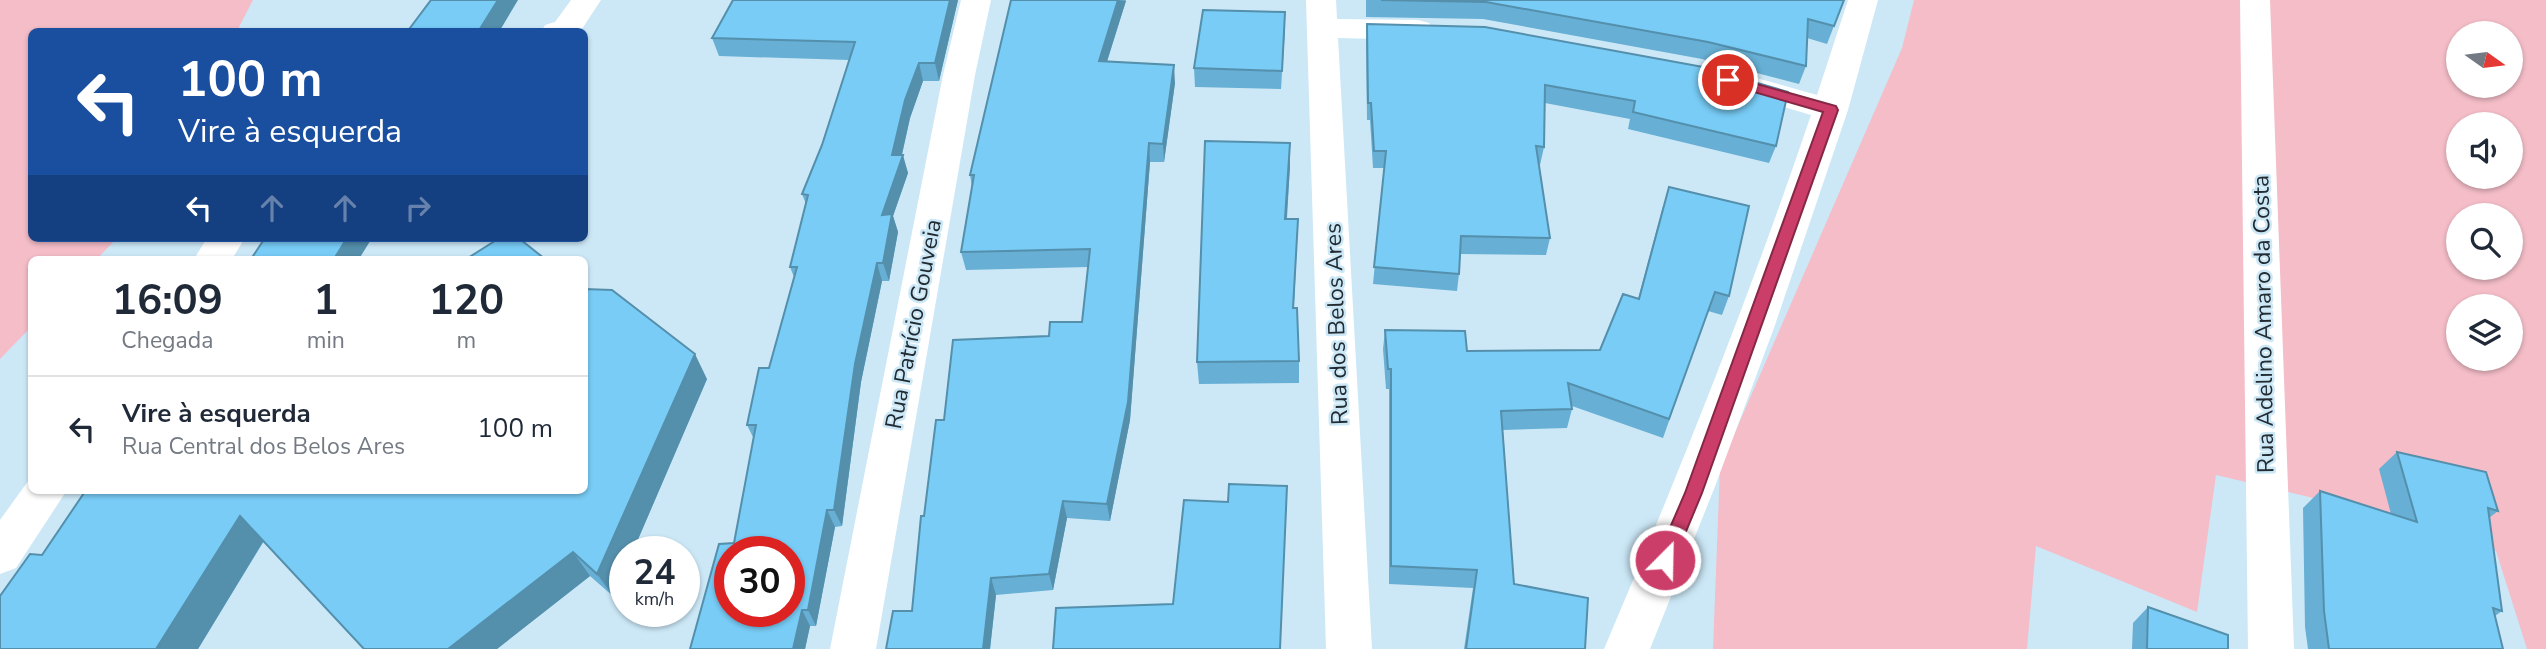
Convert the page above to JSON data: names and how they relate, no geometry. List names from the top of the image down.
{
  "streets": {
    "street": ["Rua Patrício Gouveia", "Rua dos Belos Ares", "Rua Adelino Amaro da Costa"]
  },
  "north": "right",
  "page": {
    "turn": ["100 m", "Vire à esquerda"],
    "eta": [
      "16:09",
      "Chegada",
      "1",
      "min",
      "120",
      "m"
    ],
    "list": [
      {
        "name": "Vire à esquerda",
        "note": "Rua Central dos Belos Ares",
        "value": "100 m"
      }
    ],
    "speed": "24 km/h",
    "limit": "30"
  }
}
